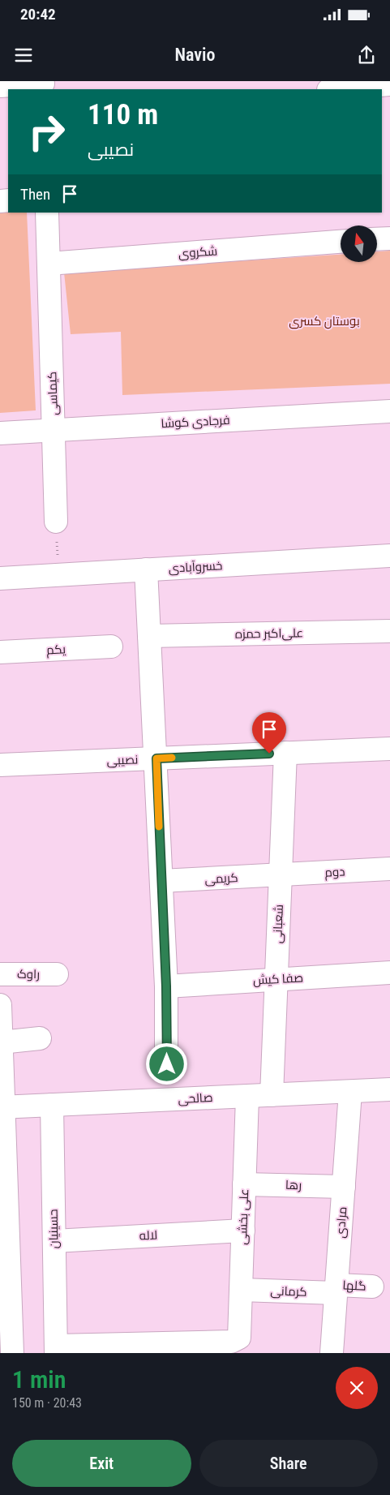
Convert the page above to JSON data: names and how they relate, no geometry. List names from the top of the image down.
{
  "streets": {
    "street": [
      "شکروی",
      "کیماسی",
      "فرجادی کوشا",
      "خسروآبادی",
      "علی‌اکبر حمزه",
      "یکم",
      "نصیبی",
      "دوم",
      "کریمی",
      "شعبانی",
      "راوک",
      "صفا کیش",
      "صالحی",
      "رها",
      "علی بخشی",
      "مرادی",
      "حسینیان",
      "لاله",
      "گلها",
      "کرمانی"
    ]
  },
  "crossings": [
    ["شکروی", "کیماسی"],
    ["کیماسی", "فرجادی کوشا"],
    ["نصیبی", "شعبانی"],
    ["دوم", "کریمی"],
    ["دوم", "شعبانی"],
    ["کریمی", "شعبانی"],
    ["شعبانی", "صفا کیش"],
    ["شعبانی", "صالحی"],
    ["صالحی", "علی بخشی"],
    ["صالحی", "مرادی"],
    ["صالحی", "حسینیان"],
    ["رها", "علی بخشی"],
    ["رها", "مرادی"],
    ["علی بخشی", "حسینیان"],
    ["علی بخشی", "لاله"],
    ["علی بخشی", "کرمانی"],
    ["مرادی", "گلها"],
    ["مرادی", "کرمانی"],
    ["حسینیان", "لاله"],
    ["گلها", "کرمانی"]
  ],
  "parks": ["بوستان کسری"],
  "north": "top",
  "page": {
    "status": "20:42",
    "header": "Navio",
    "turn": ["110 m", "نصیبی"],
    "then": "Then",
    "heading": ["1 min", "150 m · 20:43"],
    "buttons": ["Exit", "Share"]
  }
}
